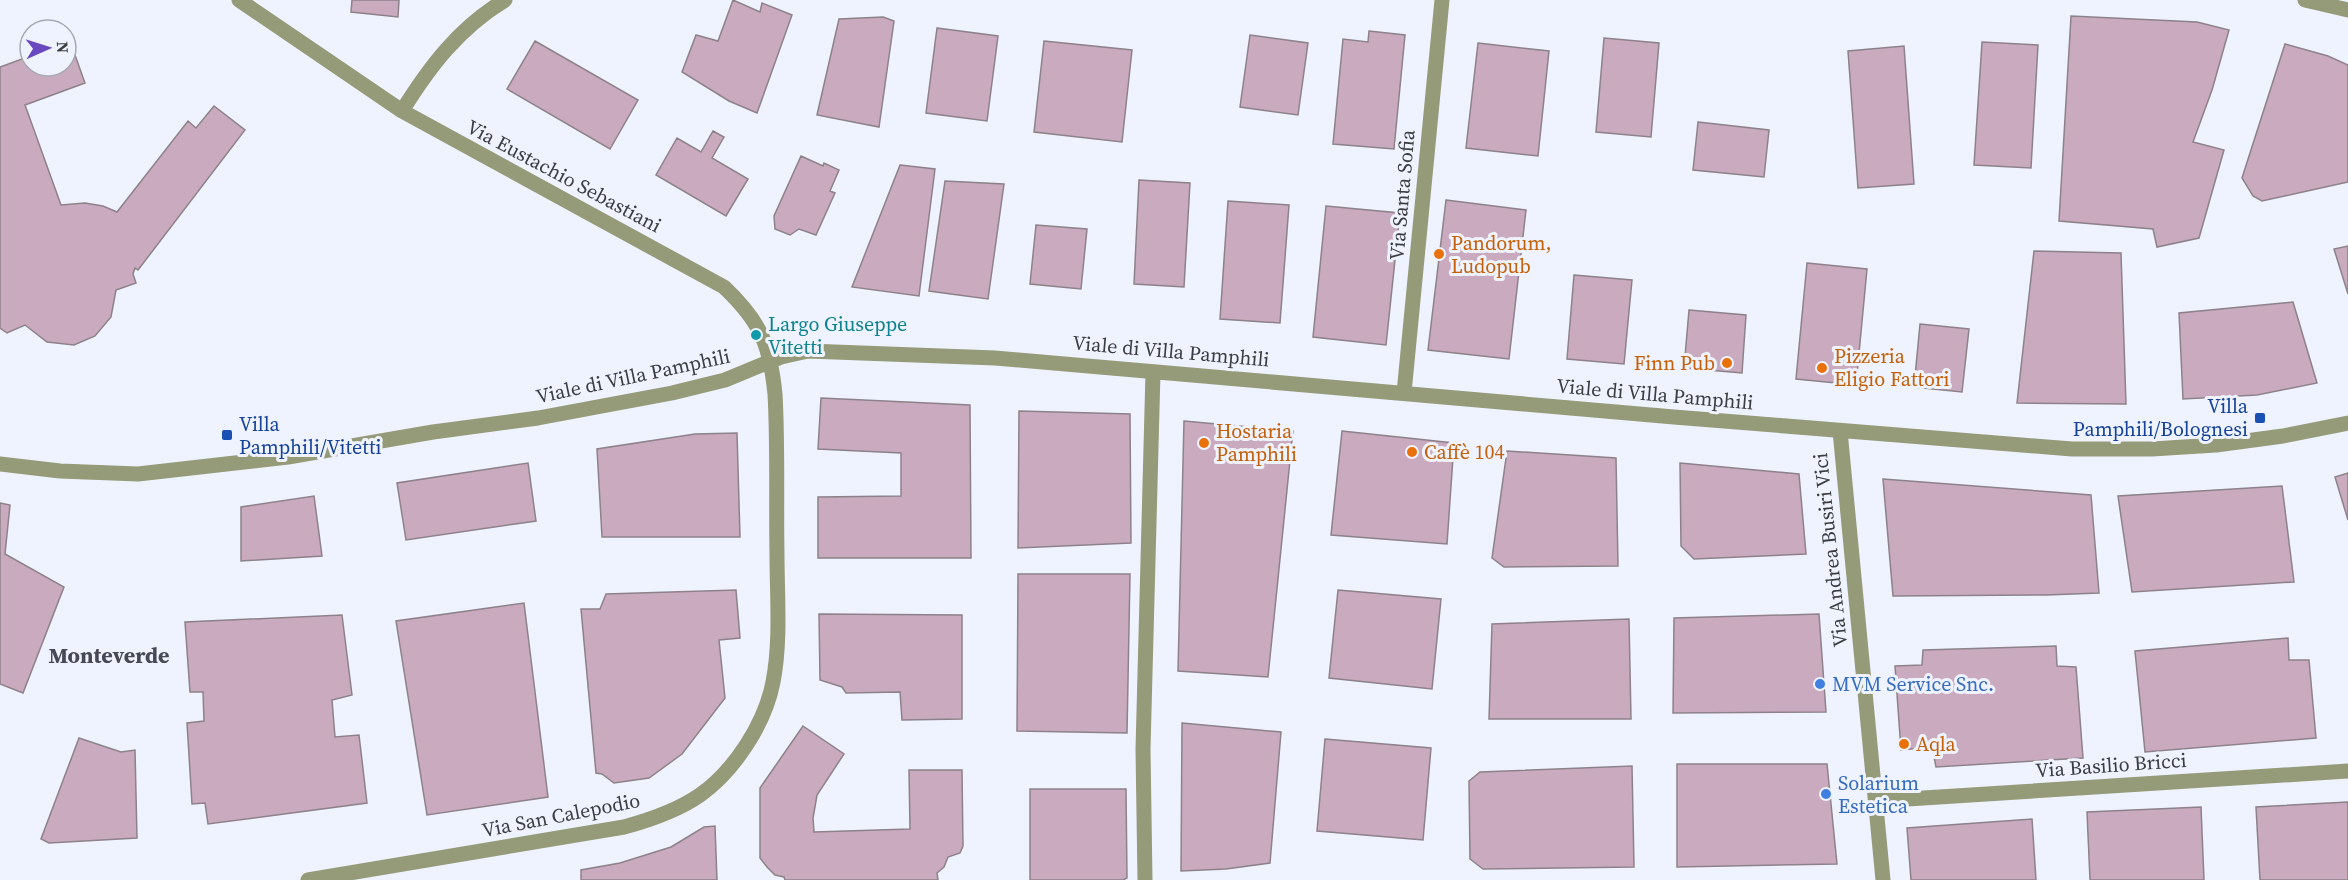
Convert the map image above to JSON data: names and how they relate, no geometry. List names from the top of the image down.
{
  "streets": {
    "street": [
      "Via Eustachio Sebastiani",
      "Via Santa Sofia",
      "Viale di Villa Pamphili",
      "Via Andrea Busiri Vici",
      "Via Basilio Bricci",
      "Via San Calepodio"
    ]
  },
  "crossings": [
    ["Via Eustachio Sebastiani", "Viale di Villa Pamphili"],
    ["Via Eustachio Sebastiani", "Via San Calepodio"],
    ["Via Santa Sofia", "Viale di Villa Pamphili"],
    ["Viale di Villa Pamphili", "Via Andrea Busiri Vici"],
    ["Viale di Villa Pamphili", "Via San Calepodio"],
    ["Via Andrea Busiri Vici", "Via Basilio Bricci"]
  ],
  "districts": ["Monteverde"],
  "places": {
    "other": [
      "Pandorum, Ludopub",
      "Largo Giuseppe Vitetti",
      "Finn Pub",
      "Pizzeria Eligio Fattori",
      "Hostaria Pamphili",
      "Caffè 104",
      "MVM Service Snc.",
      "Aqla",
      "Solarium Estetica"
    ],
    "transit": ["Villa Pamphili/Bolognesi", "Villa Pamphili/Vitetti"]
  },
  "north": "right"
}
